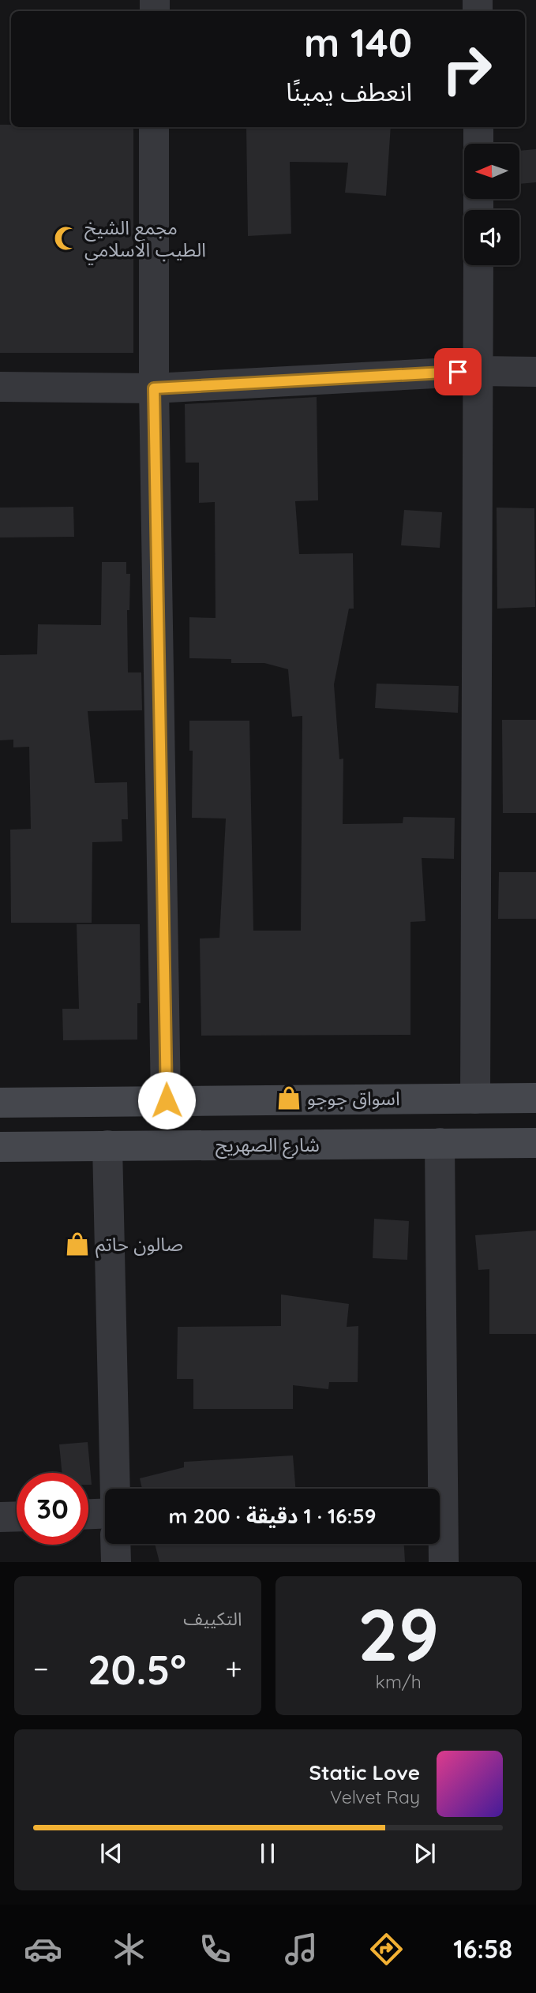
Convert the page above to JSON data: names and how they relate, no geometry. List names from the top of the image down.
{
  "streets": {
    "main road": ["شارع الصهريج"]
  },
  "places": {
    "mosque": ["مجمع الشيخ الطيب الاسلامي"],
    "shop": ["اسواق جوجو", "صالون حاتم"]
  },
  "north": "left",
  "page": {
    "turn": ["140 m", "انعطف يمينًا"],
    "limit": "30",
    "trip": "16:59 · 1 دقيقة · 200 m",
    "tile": [
      ["29", "km/h"],
      "التكييف"
    ],
    "heat": ["−", "20.5°", "+"],
    "song": ["Static Love", "Velvet Ray"],
    "tabs": "16:58"
  }
}
